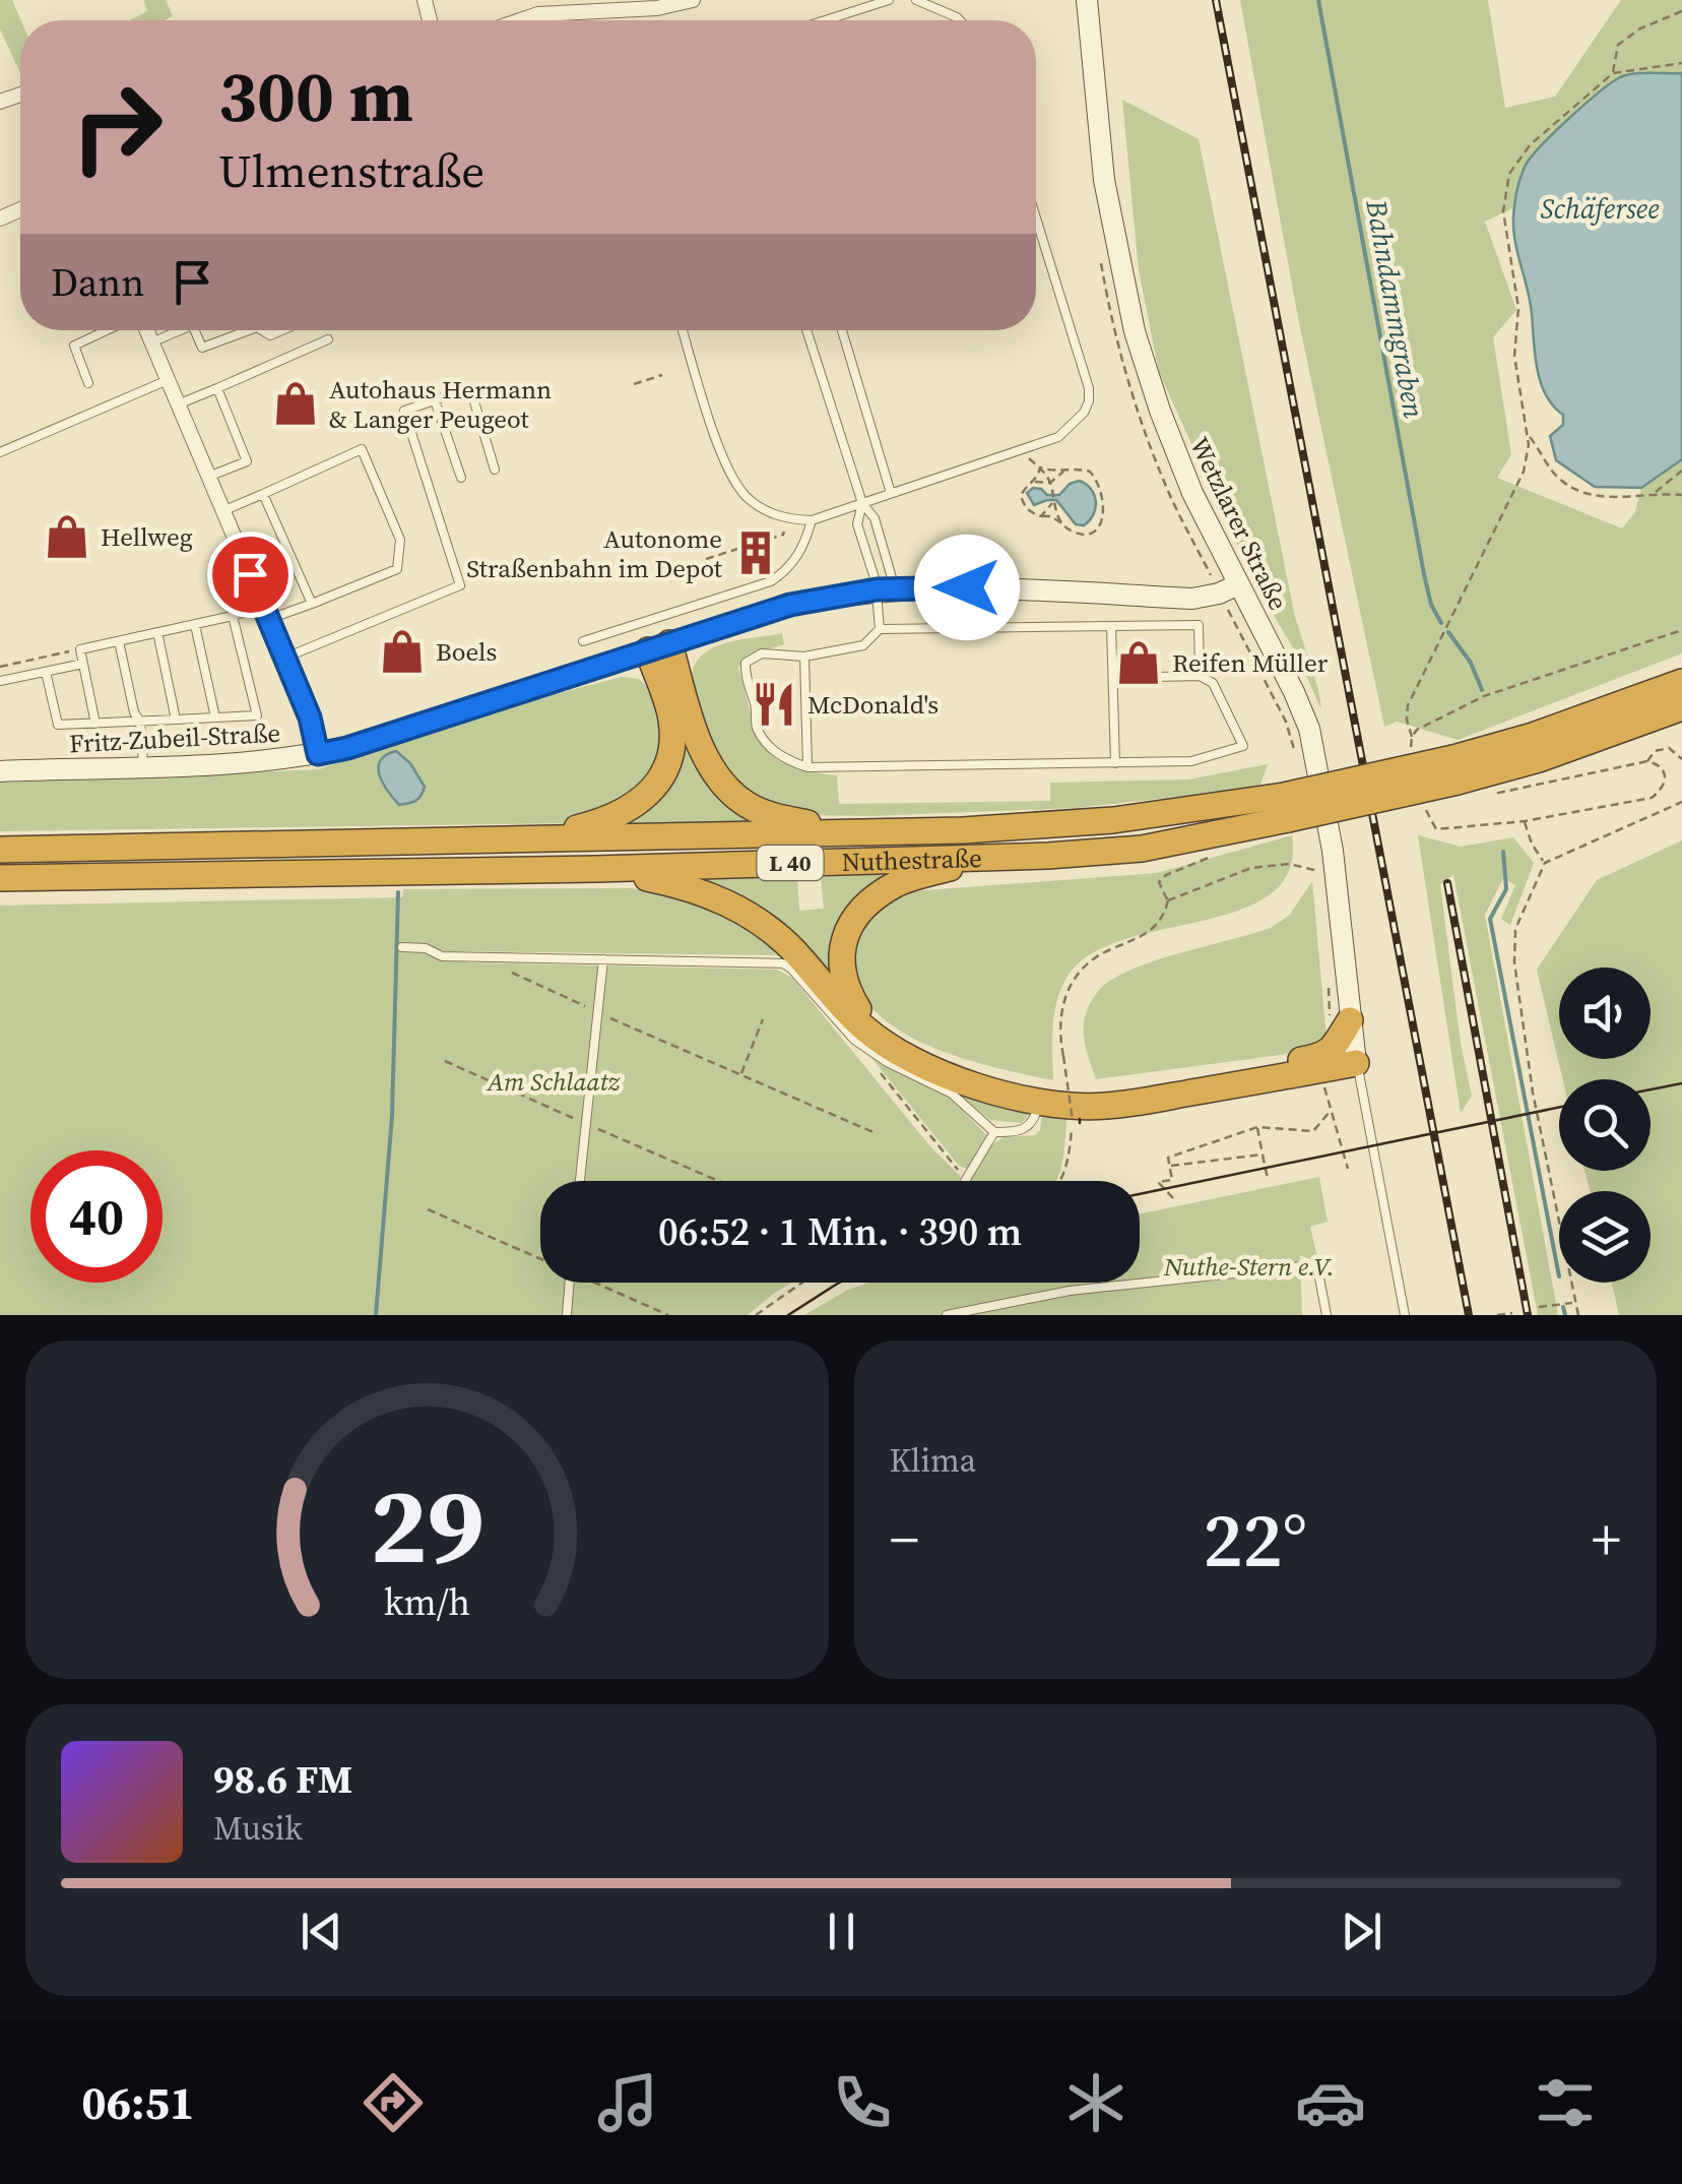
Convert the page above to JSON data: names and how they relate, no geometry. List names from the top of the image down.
{
  "streets": {
    "highway": ["Nuthestraße", "L 40"],
    "street": ["Wetzlarer Straße", "Fritz-Zubeil-Straße"]
  },
  "crossings": [
    ["Wetzlarer Straße", "Fritz-Zubeil-Straße"]
  ],
  "water": ["Schäfersee", "Bahndammgraben"],
  "parks": ["Am Schlaatz", "Nuthe-Stern e.V."],
  "places": {
    "shop": [
      "Autohaus Hermann & Langer Peugeot",
      "Hellweg",
      "Boels",
      "Reifen Müller"
    ],
    "building": ["Autonome Straßenbahn im Depot"],
    "restaurant": ["McDonald's"]
  },
  "page": {
    "turn": ["300 m", "Ulmenstraße"],
    "then": "Dann",
    "limit": "40",
    "trip": "06:52 · 1 Min. · 390 m",
    "tile": "Klima",
    "heat": ["−", "22°", "+"],
    "song": ["98.6 FM", "Musik"],
    "tabs": "06:51",
    "gauge": ["29", "km/h"]
  }
}
